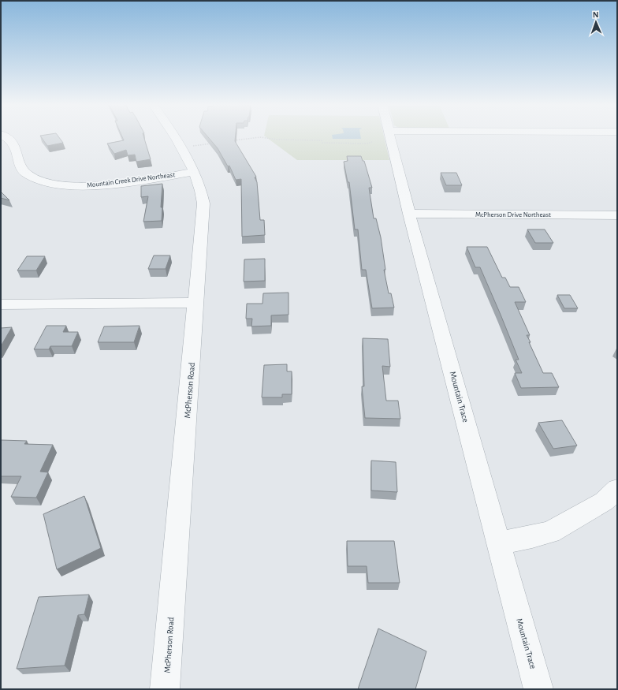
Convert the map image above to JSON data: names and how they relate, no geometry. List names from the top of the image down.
{
  "streets": {
    "street": [
      "Mountain Creek Drive Northeast",
      "McPherson Drive Northeast",
      "McPherson Road",
      "Mountain Trace"
    ]
  },
  "crossings": [
    ["Mountain Creek Drive Northeast", "McPherson Road"],
    ["McPherson Drive Northeast", "Mountain Trace"]
  ],
  "north": "top"
}
